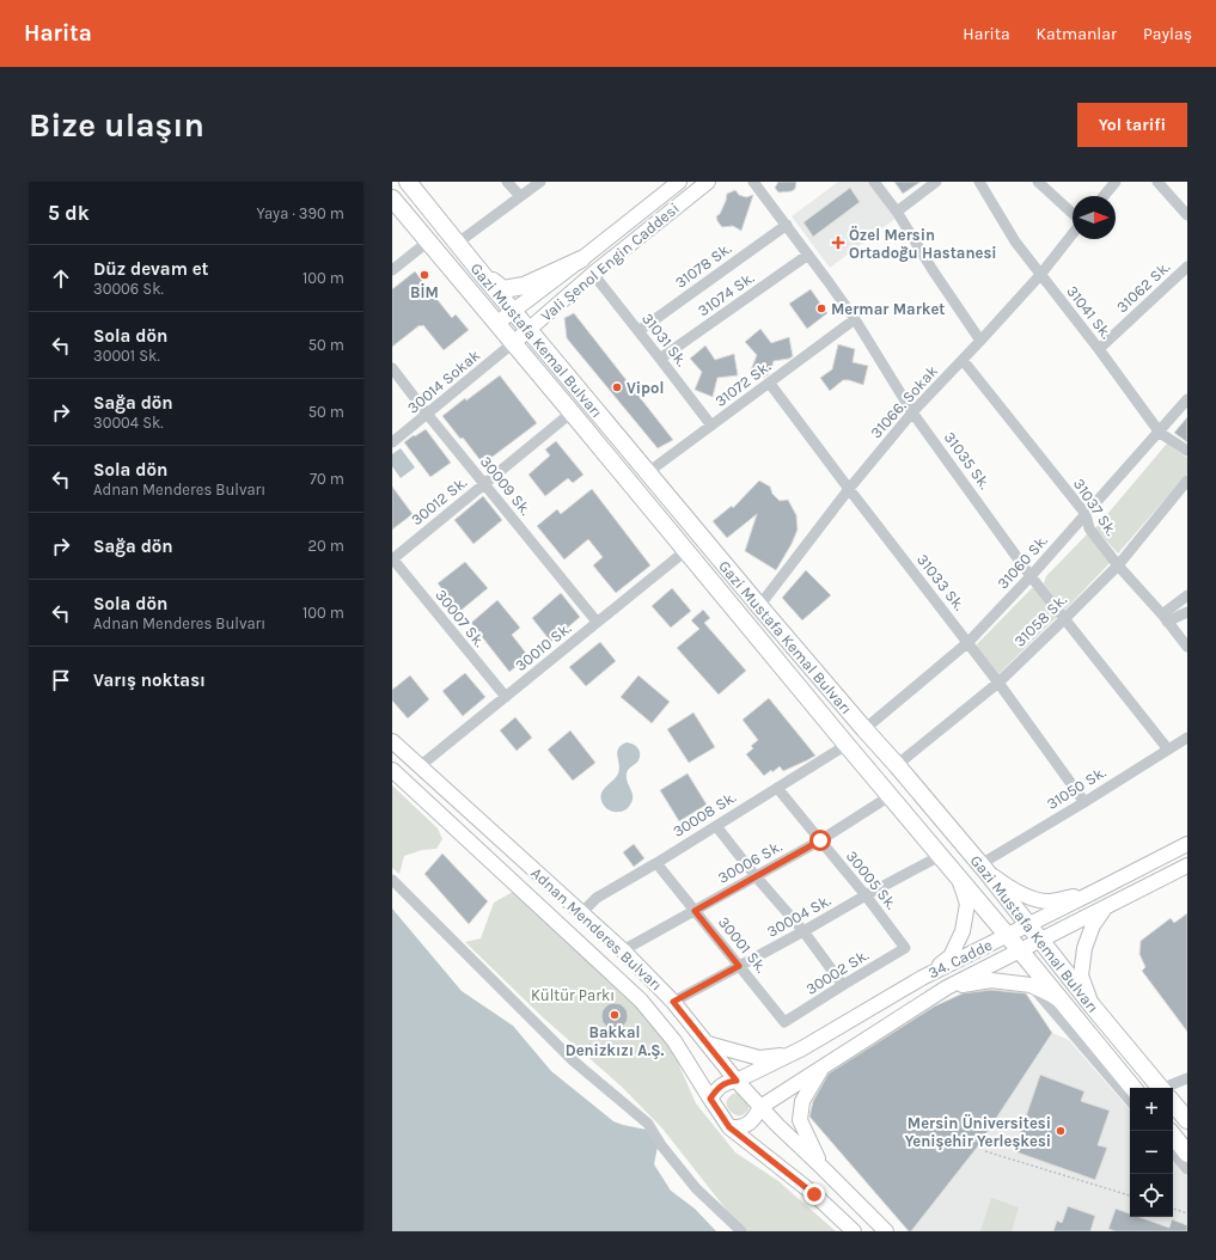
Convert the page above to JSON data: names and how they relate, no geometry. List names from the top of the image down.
{
  "streets": {
    "highway": ["Gazi Mustafa Kemal Bulvarı"],
    "main road": ["Vali Şenol Engin Caddesi", "Adnan Menderes Bulvarı", "34. Cadde"],
    "street": [
      "31078 Sk.",
      "31062 Sk.",
      "31074 Sk.",
      "31041 Sk.",
      "31031 Sk.",
      "30014 Sokak",
      "31072 Sk.",
      "31066. Sokak",
      "31035 Sk.",
      "30009 Sk.",
      "30012 Sk.",
      "31037 Sk.",
      "31060 Sk.",
      "31033 Sk.",
      "30007 Sk.",
      "31058 Sk.",
      "30010 Sk.",
      "31050 Sk.",
      "30008 Sk.",
      "30006 Sk.",
      "30005 Sk.",
      "30004 Sk.",
      "30001 Sk.",
      "30002 Sk."
    ]
  },
  "crossings": [
    ["Vali Şenol Engin Caddesi", "Gazi Mustafa Kemal Bulvarı"],
    ["Vali Şenol Engin Caddesi", "31031 Sk."],
    ["Vali Şenol Engin Caddesi", "30014 Sokak"],
    ["31078 Sk.", "31031 Sk."],
    ["31078 Sk.", "31035 Sk."],
    ["31062 Sk.", "31041 Sk."],
    ["31074 Sk.", "31031 Sk."],
    ["31074 Sk.", "31035 Sk."],
    ["31041 Sk.", "31066. Sokak"],
    ["31041 Sk.", "31060 Sk."],
    ["Gazi Mustafa Kemal Bulvarı", "30014 Sokak"],
    ["Gazi Mustafa Kemal Bulvarı", "31072 Sk."],
    ["Gazi Mustafa Kemal Bulvarı", "31066. Sokak"],
    ["Gazi Mustafa Kemal Bulvarı", "30012 Sk."],
    ["Gazi Mustafa Kemal Bulvarı", "31060 Sk."],
    ["Gazi Mustafa Kemal Bulvarı", "31058 Sk."],
    ["Gazi Mustafa Kemal Bulvarı", "30010 Sk."],
    ["Gazi Mustafa Kemal Bulvarı", "31050 Sk."],
    ["Gazi Mustafa Kemal Bulvarı", "30008 Sk."],
    ["Gazi Mustafa Kemal Bulvarı", "30006 Sk."],
    ["Gazi Mustafa Kemal Bulvarı", "30004 Sk."],
    ["Gazi Mustafa Kemal Bulvarı", "34. Cadde"],
    ["31031 Sk.", "31072 Sk."],
    ["30014 Sokak", "30009 Sk."],
    ["31072 Sk.", "31035 Sk."],
    ["31072 Sk.", "31033 Sk."],
    ["31066. Sokak", "31035 Sk."],
    ["31066. Sokak", "31037 Sk."],
    ["31066. Sokak", "31033 Sk."],
    ["31035 Sk.", "31060 Sk."],
    ["31035 Sk.", "31058 Sk."],
    ["31035 Sk.", "31050 Sk."],
    ["30009 Sk.", "30012 Sk."],
    ["30009 Sk.", "30010 Sk."],
    ["30012 Sk.", "30007 Sk."],
    ["31037 Sk.", "31060 Sk."],
    ["31037 Sk.", "31058 Sk."],
    ["31060 Sk.", "31033 Sk."],
    ["31033 Sk.", "31058 Sk."],
    ["31033 Sk.", "31050 Sk."],
    ["30007 Sk.", "30010 Sk."],
    ["30010 Sk.", "Adnan Menderes Bulvarı"],
    ["30008 Sk.", "30005 Sk."],
    ["30008 Sk.", "Adnan Menderes Bulvarı"],
    ["30008 Sk.", "30001 Sk."],
    ["30006 Sk.", "30005 Sk."],
    ["30006 Sk.", "Adnan Menderes Bulvarı"],
    ["30006 Sk.", "30001 Sk."],
    ["30005 Sk.", "30004 Sk."],
    ["30005 Sk.", "30002 Sk."],
    ["30004 Sk.", "Adnan Menderes Bulvarı"],
    ["30004 Sk.", "30001 Sk."],
    ["Adnan Menderes Bulvarı", "34. Cadde"],
    ["30001 Sk.", "30002 Sk."]
  ],
  "parks": ["Kültür Parkı"],
  "places": {
    "health": ["Özel Mersin Ortadoğu Hastanesi"],
    "other": [
      "BİM",
      "Mermar Market",
      "Vipol",
      "Bakkal Denizkızı A.Ş.",
      "Mersin Üniversitesi Yenişehir Yerleşkesi"
    ]
  },
  "north": "right",
  "page": {
    "header": "Harita",
    "nav": ["Harita", "Katmanlar", "Paylaş"],
    "buttons": "Yol tarifi",
    "title": "Bize ulaşın",
    "heading": ["5 dk", "Yaya · 390 m"],
    "list": [
      ["Düz devam et", "30006 Sk.", "100 m"],
      ["Sola dön", "30001 Sk.", "50 m"],
      ["Sağa dön", "30004 Sk.", "50 m"],
      ["Sola dön", "Adnan Menderes Bulvarı", "70 m"],
      ["Sağa dön", "20 m"],
      ["Sola dön", "Adnan Menderes Bulvarı", "100 m"],
      "Varış noktası"
    ],
    "map_buttons": ["+", "−"]
  }
}
